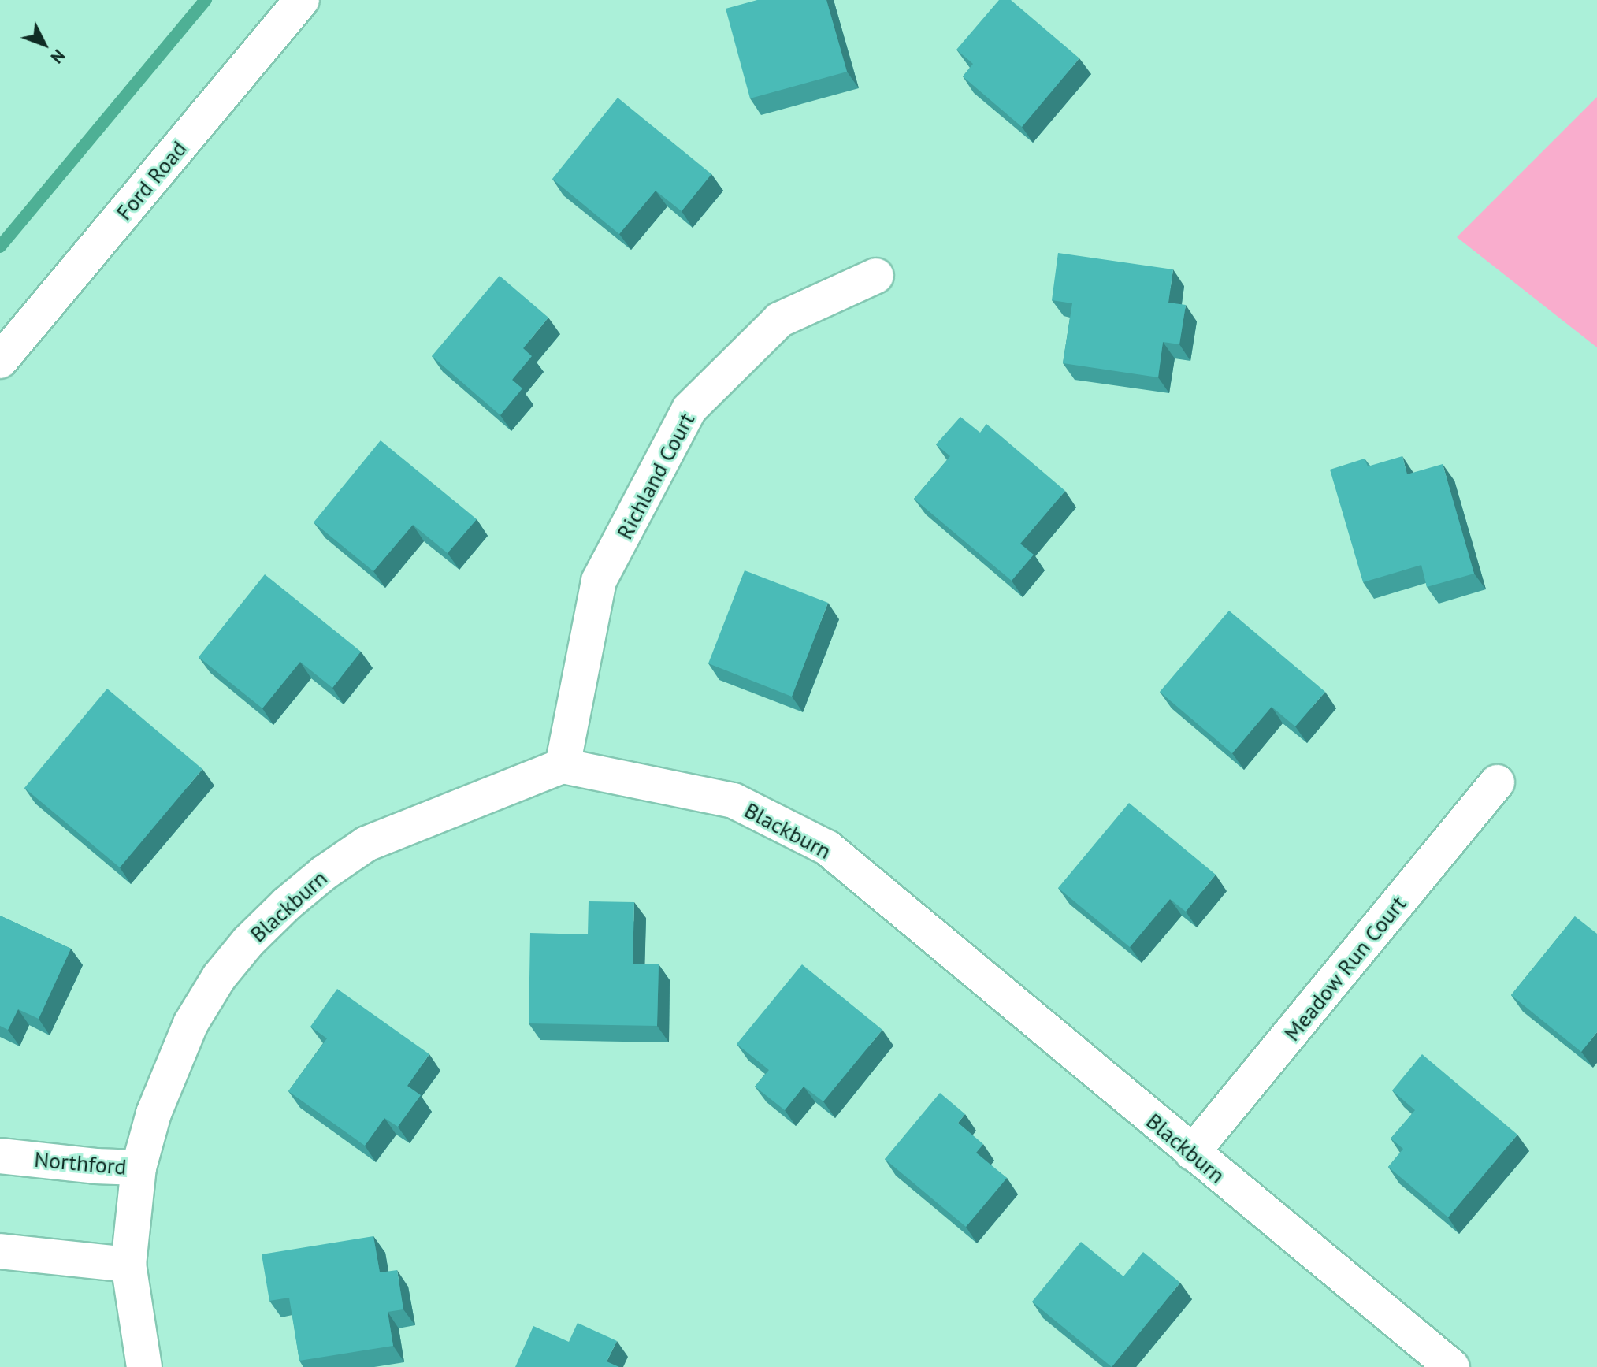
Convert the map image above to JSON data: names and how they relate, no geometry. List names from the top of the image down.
{
  "streets": {
    "street": [
      "Ford Road",
      "Richland Court",
      "Blackburn",
      "Meadow Run Court",
      "Northford"
    ]
  },
  "crossings": [
    ["Richland Court", "Blackburn"],
    ["Blackburn", "Meadow Run Court"],
    ["Blackburn", "Northford"]
  ],
  "north": "bottom right"
}
